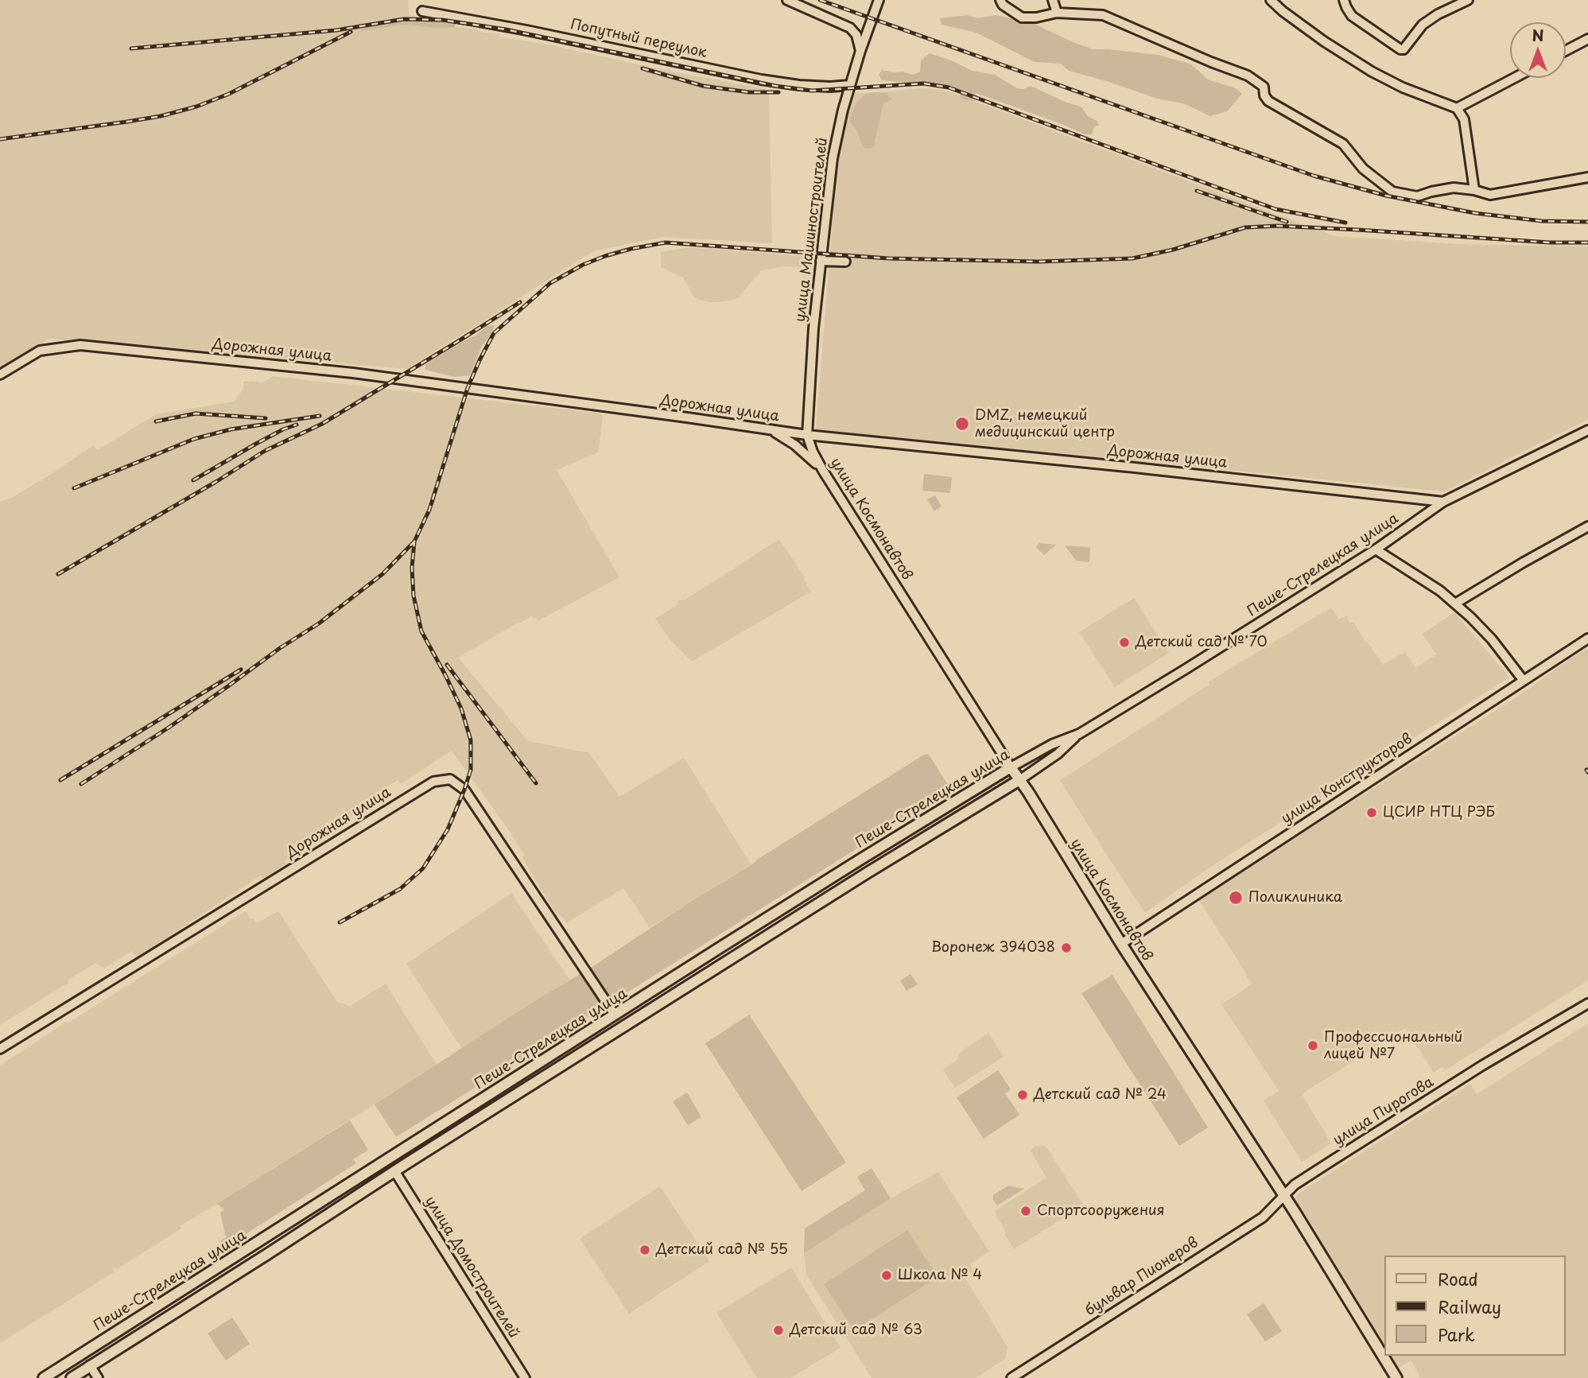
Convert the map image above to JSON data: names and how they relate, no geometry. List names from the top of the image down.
{
  "streets": {
    "main road": ["улица Космонавтов", "Пеше-Стрелецкая улица"],
    "street": [
      "Попутный переулок",
      "улица Машиностроителей",
      "Дорожная улица",
      "улица Конструкторов",
      "улица Пирогова",
      "улица Домостроителей",
      "бульвар Пионеров"
    ]
  },
  "crossings": [
    ["Попутный переулок", "улица Машиностроителей"],
    ["улица Машиностроителей", "Дорожная улица"],
    ["улица Машиностроителей", "улица Космонавтов"],
    ["Дорожная улица", "улица Космонавтов"],
    ["Дорожная улица", "Пеше-Стрелецкая улица"],
    ["улица Космонавтов", "Пеше-Стрелецкая улица"],
    ["улица Космонавтов", "улица Конструкторов"],
    ["улица Космонавтов", "улица Пирогова"],
    ["улица Космонавтов", "бульвар Пионеров"],
    ["Пеше-Стрелецкая улица", "улица Домостроителей"],
    ["улица Пирогова", "бульвар Пионеров"]
  ],
  "places": [
    "DMZ, немецкий медицинский центр",
    "Детский сад № 70",
    "ЦСИР НТЦ РЭБ",
    "Поликлиника",
    "Воронеж 394038",
    "Профессиональный лицей №7",
    "Детский сад № 24",
    "Спортсооружения",
    "Детский сад № 55",
    "Школа № 4",
    "Детский сад № 63"
  ],
  "legend": ["Road", "Railway", "Park"],
  "north": "top"
}
